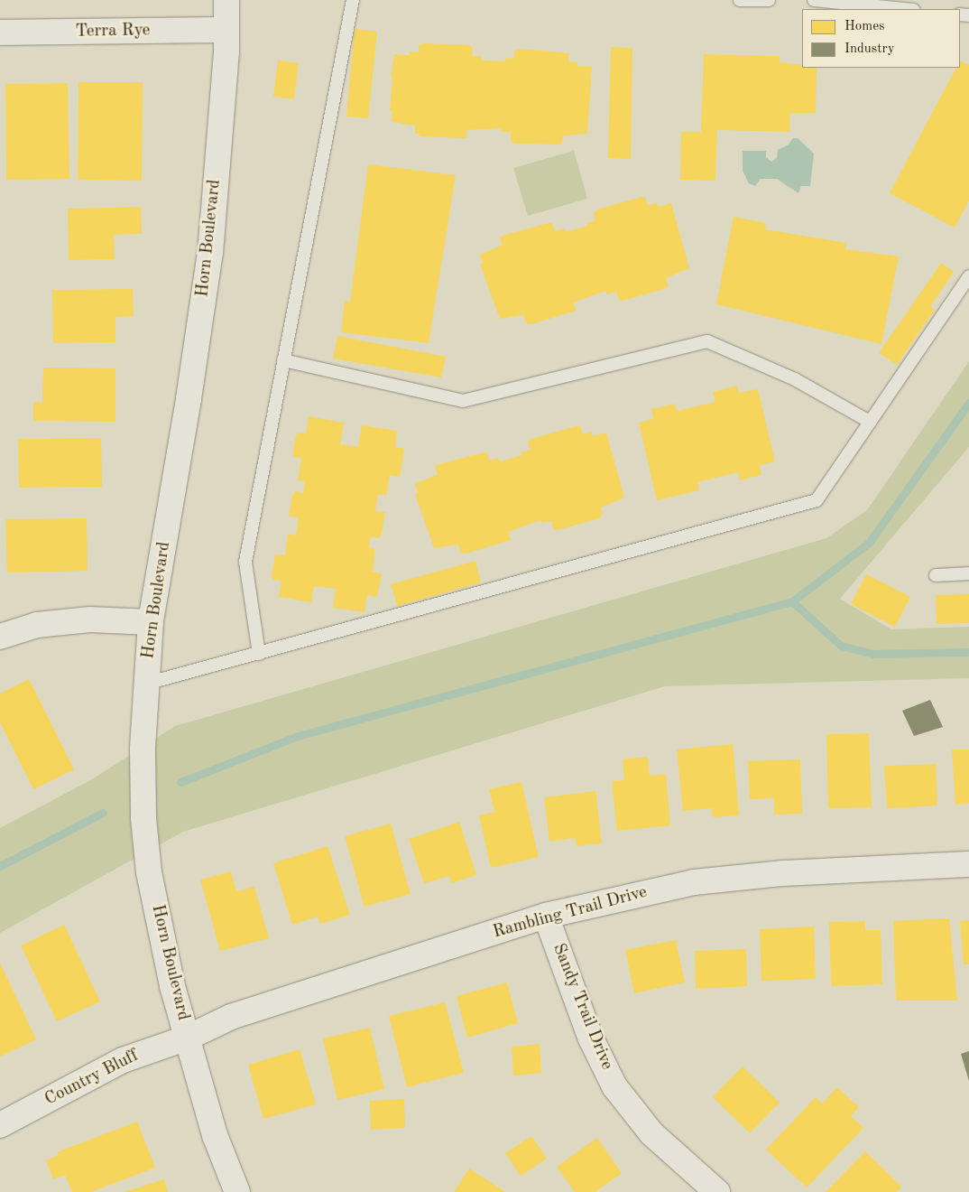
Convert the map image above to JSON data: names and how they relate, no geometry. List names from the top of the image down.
{
  "streets": {
    "street": [
      "Terra Rye",
      "Horn Boulevard",
      "Rambling Trail Drive",
      "Sandy Trail Drive",
      "Country Bluff"
    ]
  },
  "crossings": [
    ["Terra Rye", "Horn Boulevard"],
    ["Horn Boulevard", "Rambling Trail Drive"],
    ["Horn Boulevard", "Country Bluff"],
    ["Rambling Trail Drive", "Sandy Trail Drive"],
    ["Rambling Trail Drive", "Country Bluff"]
  ],
  "legend": ["Homes", "Industry"]
}
